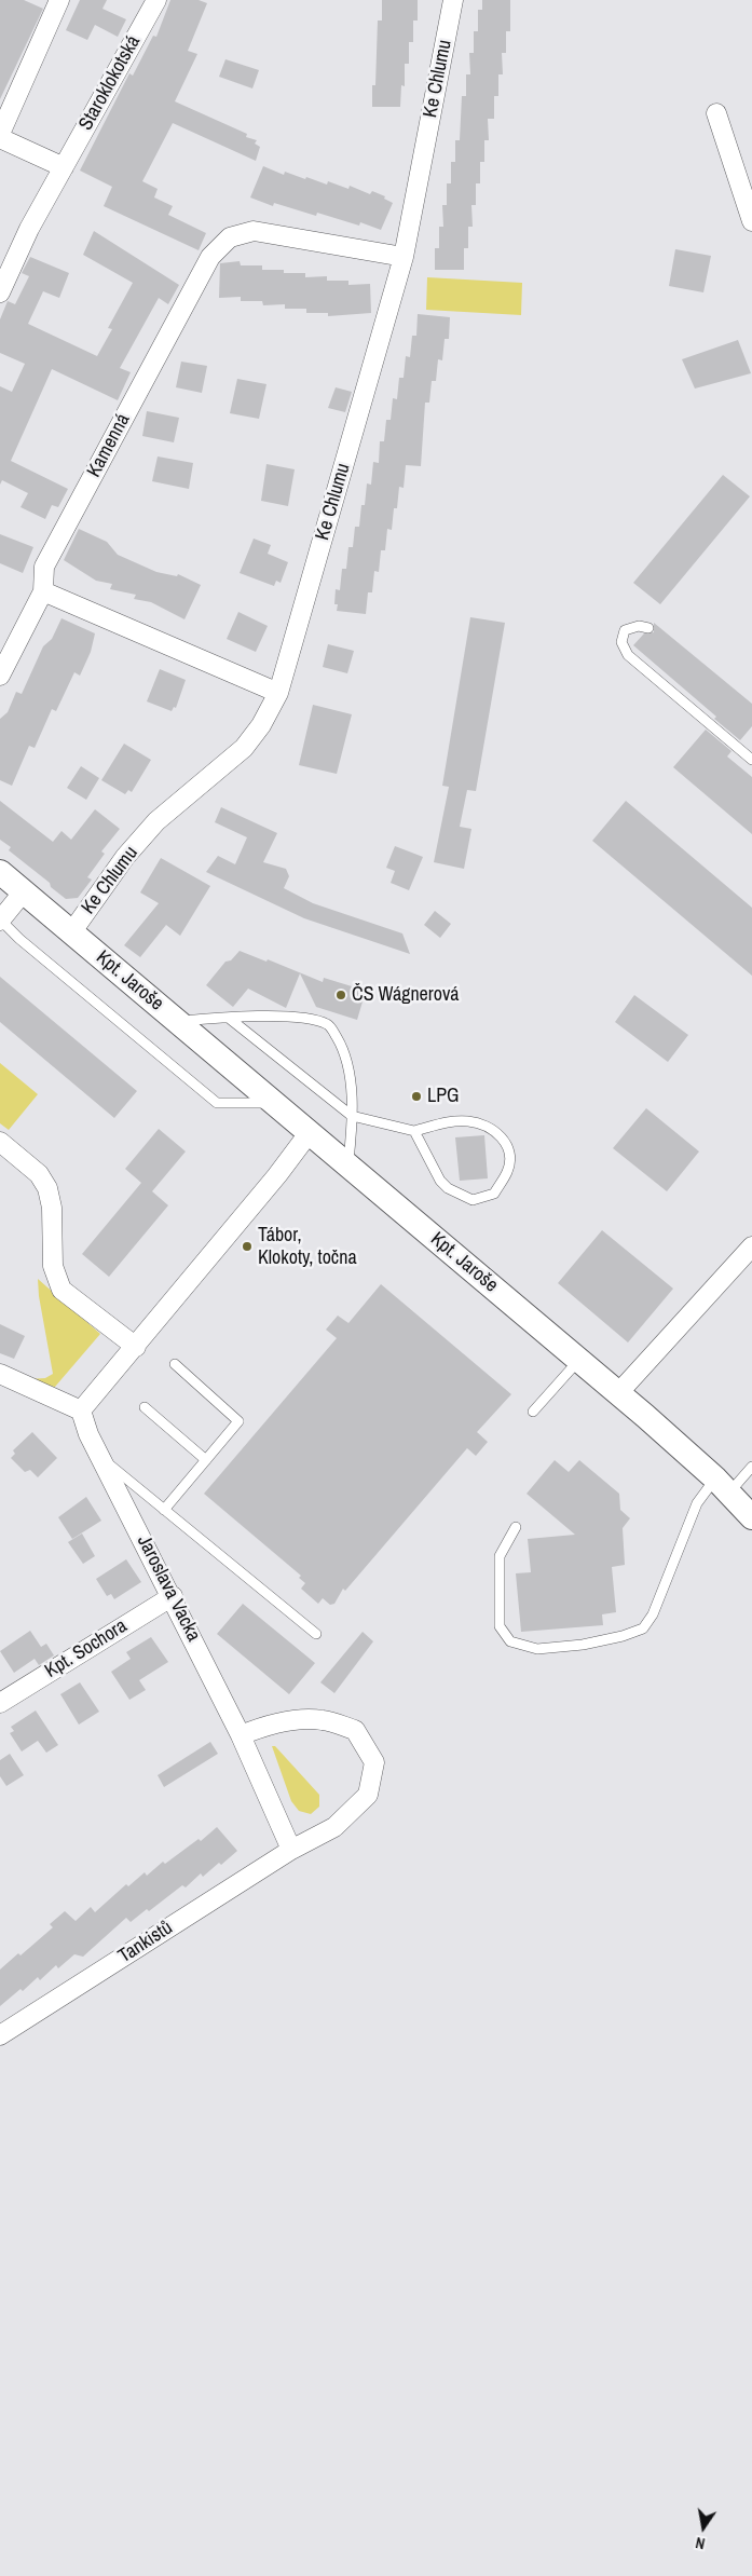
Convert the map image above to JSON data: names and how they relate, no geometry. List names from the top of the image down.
{
  "streets": {
    "street": [
      "Ke Chlumu",
      "Staroklokotská",
      "Kamenná",
      "Kpt. Jaroše",
      "Jaroslava Vacka",
      "Kpt. Sochora",
      "Tankistů"
    ]
  },
  "crossings": [
    ["Ke Chlumu", "Kamenná"],
    ["Ke Chlumu", "Kpt. Jaroše"],
    ["Jaroslava Vacka", "Kpt. Sochora"],
    ["Jaroslava Vacka", "Tankistů"]
  ],
  "places": ["ČS Wágnerová", "LPG", "Tábor, Klokoty, točna"],
  "north": "bottom"
}
